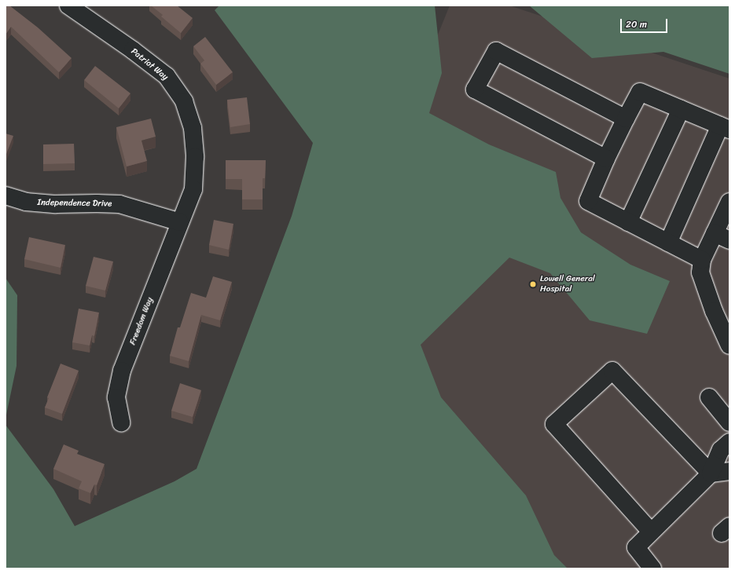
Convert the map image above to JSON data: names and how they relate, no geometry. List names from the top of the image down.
{
  "streets": {
    "street": ["Patriot Way", "Independence Drive", "Freedom Way"]
  },
  "crossings": [
    ["Patriot Way", "Independence Drive"],
    ["Patriot Way", "Freedom Way"],
    ["Independence Drive", "Freedom Way"]
  ],
  "places": ["Lowell General Hospital"],
  "scale_bar": "20 m"
}
